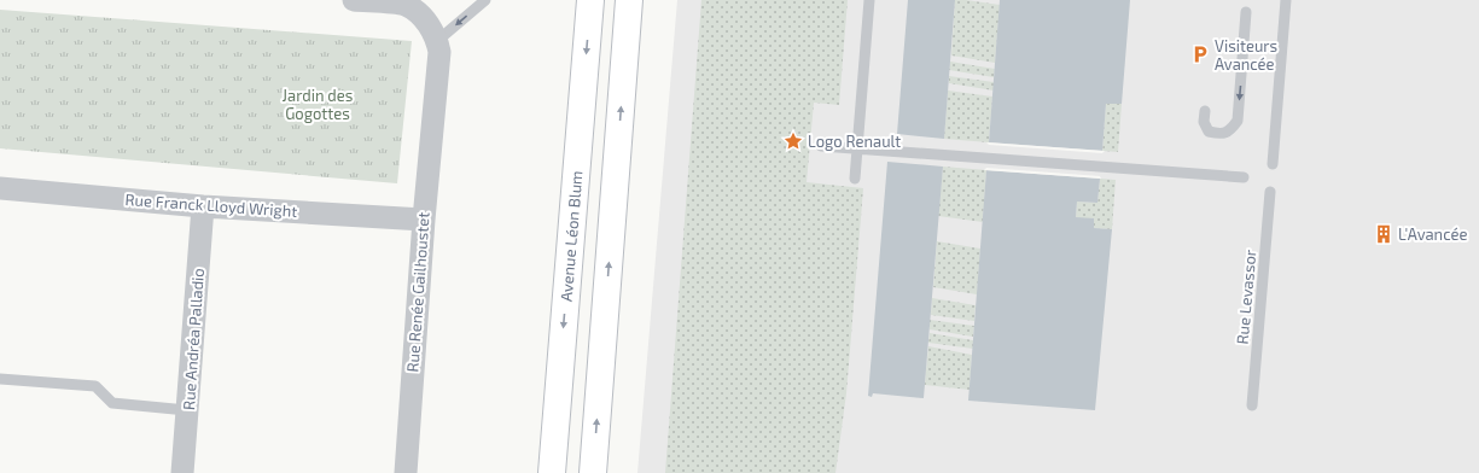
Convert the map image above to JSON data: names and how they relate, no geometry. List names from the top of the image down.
{
  "streets": {
    "main road": ["Avenue Léon Blum"],
    "street": ["Rue Franck Lloyd Wright", "Rue Renée Gailhoustet", "Rue Andréa Palladio"],
    "lane": ["Rue Levassor"]
  },
  "crossings": [
    ["Rue Franck Lloyd Wright", "Rue Renée Gailhoustet"],
    ["Rue Franck Lloyd Wright", "Rue Andréa Palladio"]
  ],
  "parks": ["Jardin des Gogottes"],
  "places": {
    "parking": ["Visiteurs Avancée"],
    "place": ["Logo Renault"],
    "building": ["L'Avancée"]
  }
}
